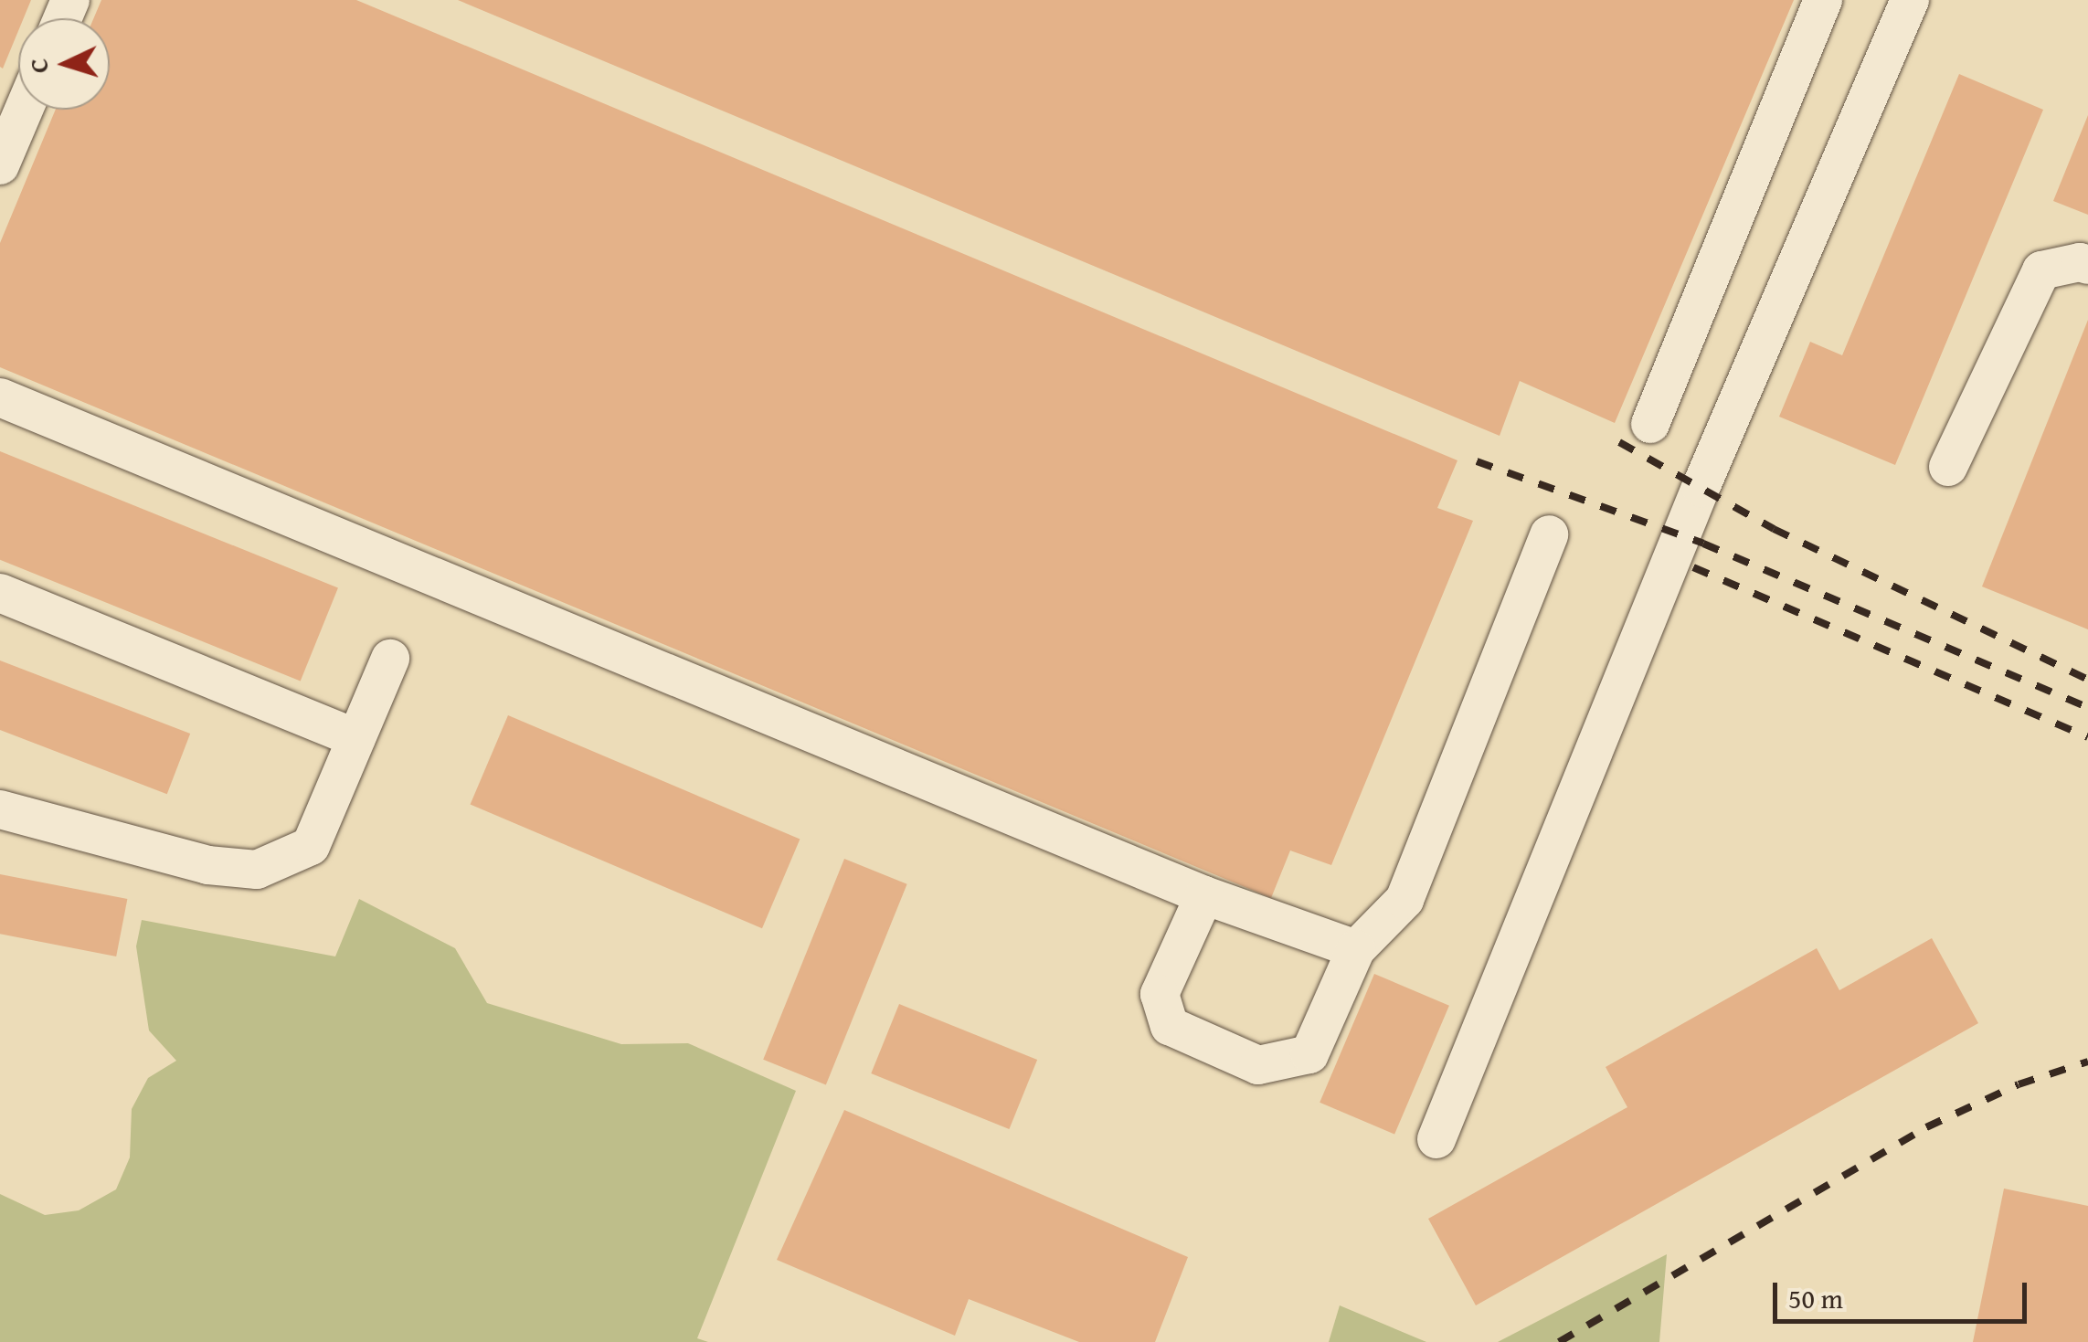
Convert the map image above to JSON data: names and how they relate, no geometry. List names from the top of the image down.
{
  "scale_bar": "50 m",
  "north": "left"
}
